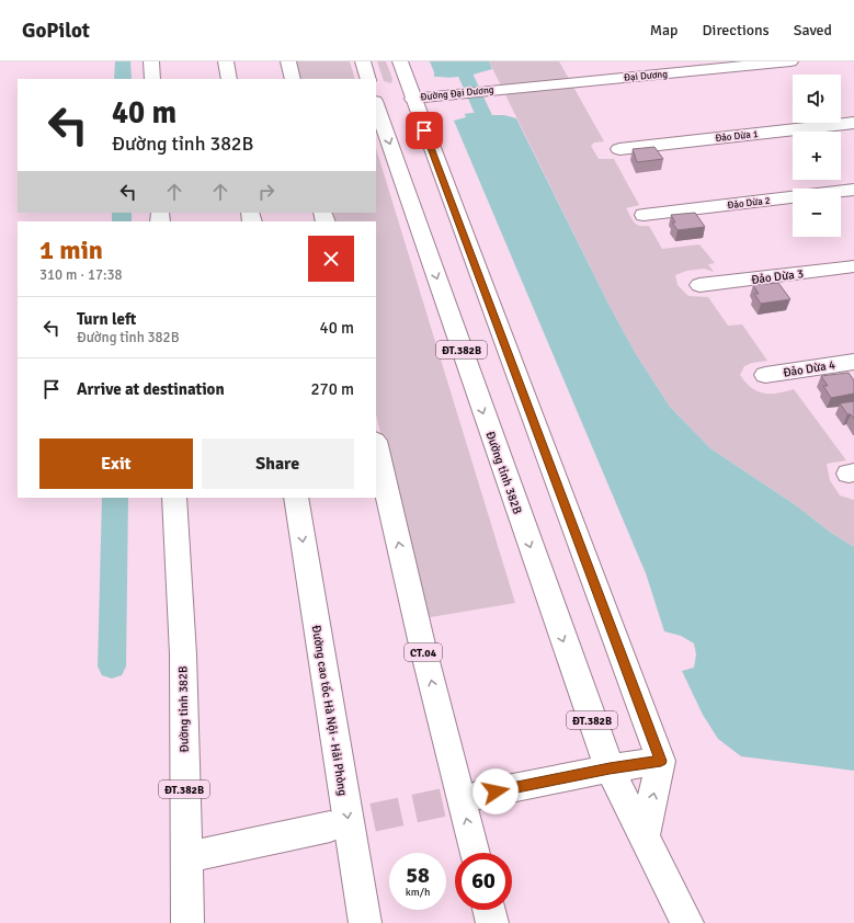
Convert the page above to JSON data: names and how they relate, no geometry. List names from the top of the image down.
{
  "streets": {
    "main road": [
      "Đại Dương",
      "Đường Đại Dương",
      "Đảo Dừa 1",
      "Đảo Dừa 2",
      "Đảo Dừa 3",
      "ĐT.382B",
      "Đảo Dừa 4",
      "Đường tỉnh 382B",
      "CT.04",
      "Đường cao tốc Hà Nội - Hải Phòng"
    ]
  },
  "crossings": [
    ["Đại Dương", "Đường Đại Dương"],
    ["Đường Đại Dương", "Đường tỉnh 382B"]
  ],
  "page": {
    "header": "GoPilot",
    "nav": ["Map", "Directions", "Saved"],
    "map_buttons": ["+", "−"],
    "turn": ["40 m", "Đường tỉnh 382B"],
    "heading": ["1 min", "310 m · 17:38"],
    "list": [
      {
        "name": "Turn left",
        "note": "Đường tỉnh 382B",
        "value": "40 m"
      },
      {
        "name": "Arrive at destination",
        "value": "270 m"
      }
    ],
    "buttons": ["Exit", "Share"],
    "speed": "58 km/h",
    "limit": "60"
  }
}
